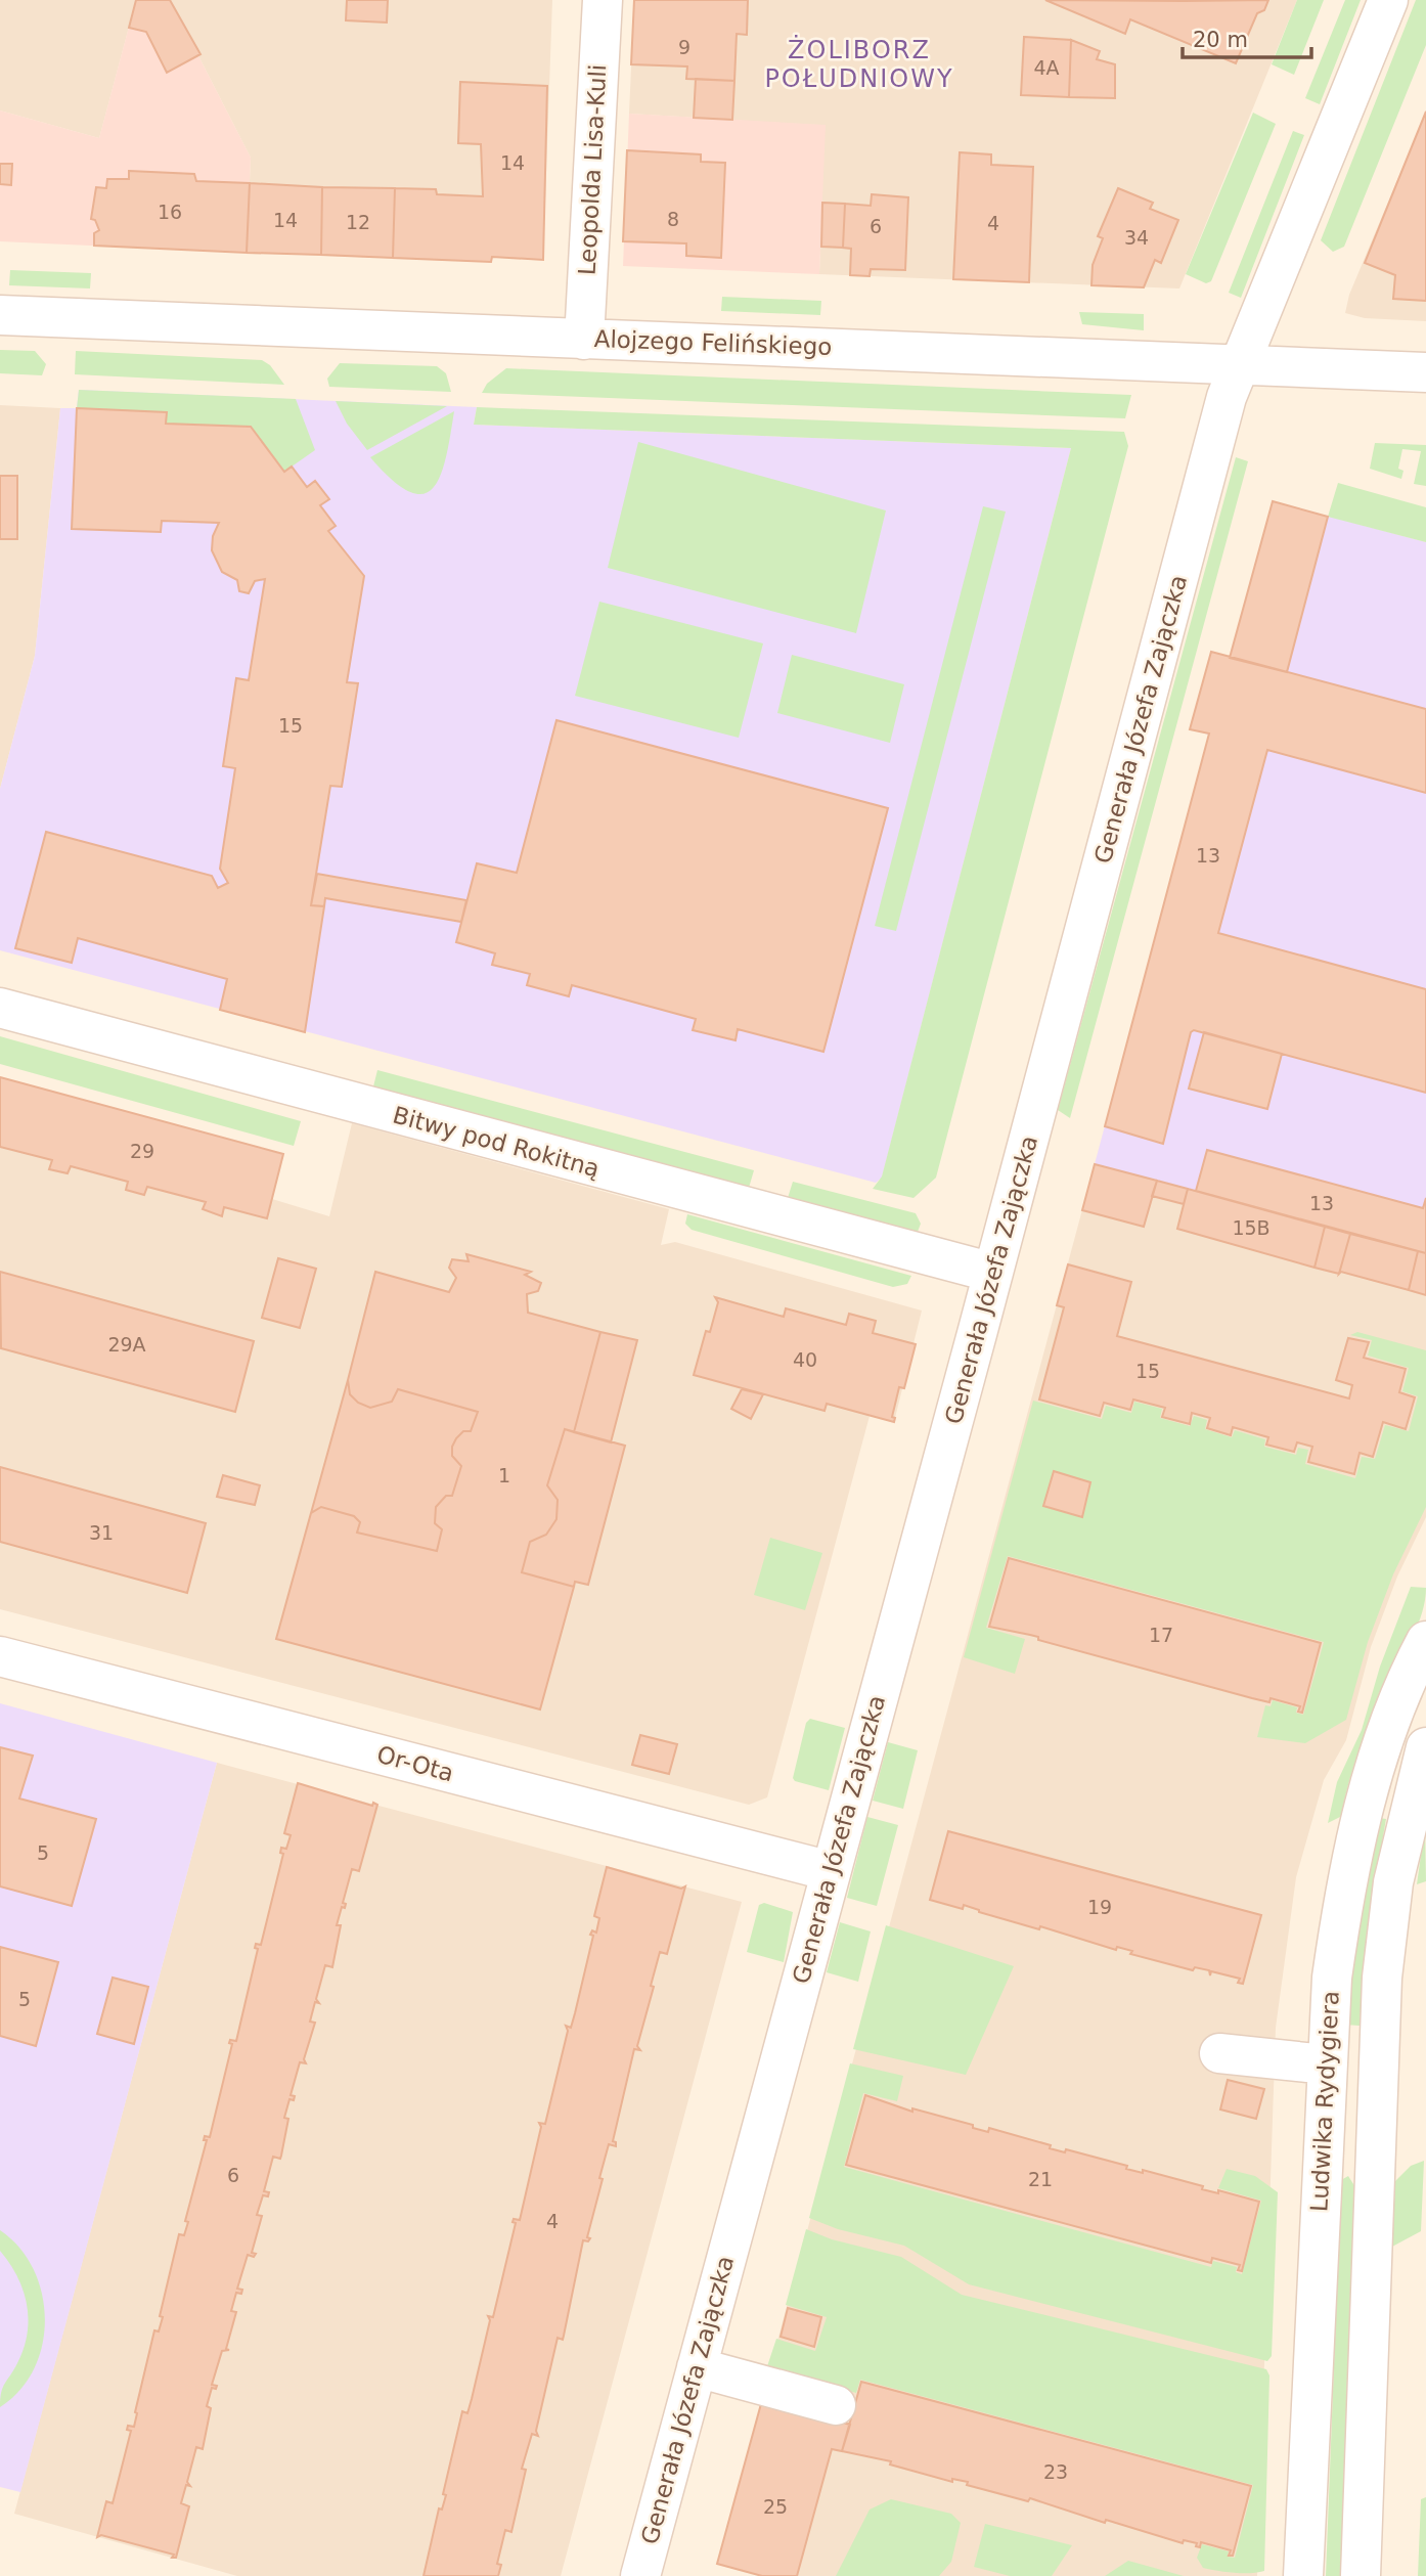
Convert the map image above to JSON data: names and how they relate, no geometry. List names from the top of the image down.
{
  "streets": {
    "street": [
      "Leopolda Lisa-Kuli",
      "Alojzego Felińskiego",
      "Generała Józefa Zajączka",
      "Bitwy pod Rokitną",
      "Or-Ota",
      "Ludwika Rydygiera"
    ]
  },
  "crossings": [
    ["Leopolda Lisa-Kuli", "Alojzego Felińskiego"],
    ["Alojzego Felińskiego", "Generała Józefa Zajączka"],
    ["Generała Józefa Zajączka", "Bitwy pod Rokitną"],
    ["Generała Józefa Zajączka", "Or-Ota"]
  ],
  "districts": ["ŻOLIBORZ POŁUDNIOWY"],
  "house_numbers": [
    "9",
    "4A",
    "14",
    "16",
    "8",
    "14",
    "12",
    "4",
    "6",
    "34",
    "15",
    "13",
    "29",
    "13",
    "15B",
    "29A",
    "40",
    "15",
    "1",
    "31",
    "17",
    "5",
    "19",
    "5",
    "6",
    "21",
    "4",
    "23",
    "25"
  ],
  "scale_bar": "20 m"
}
